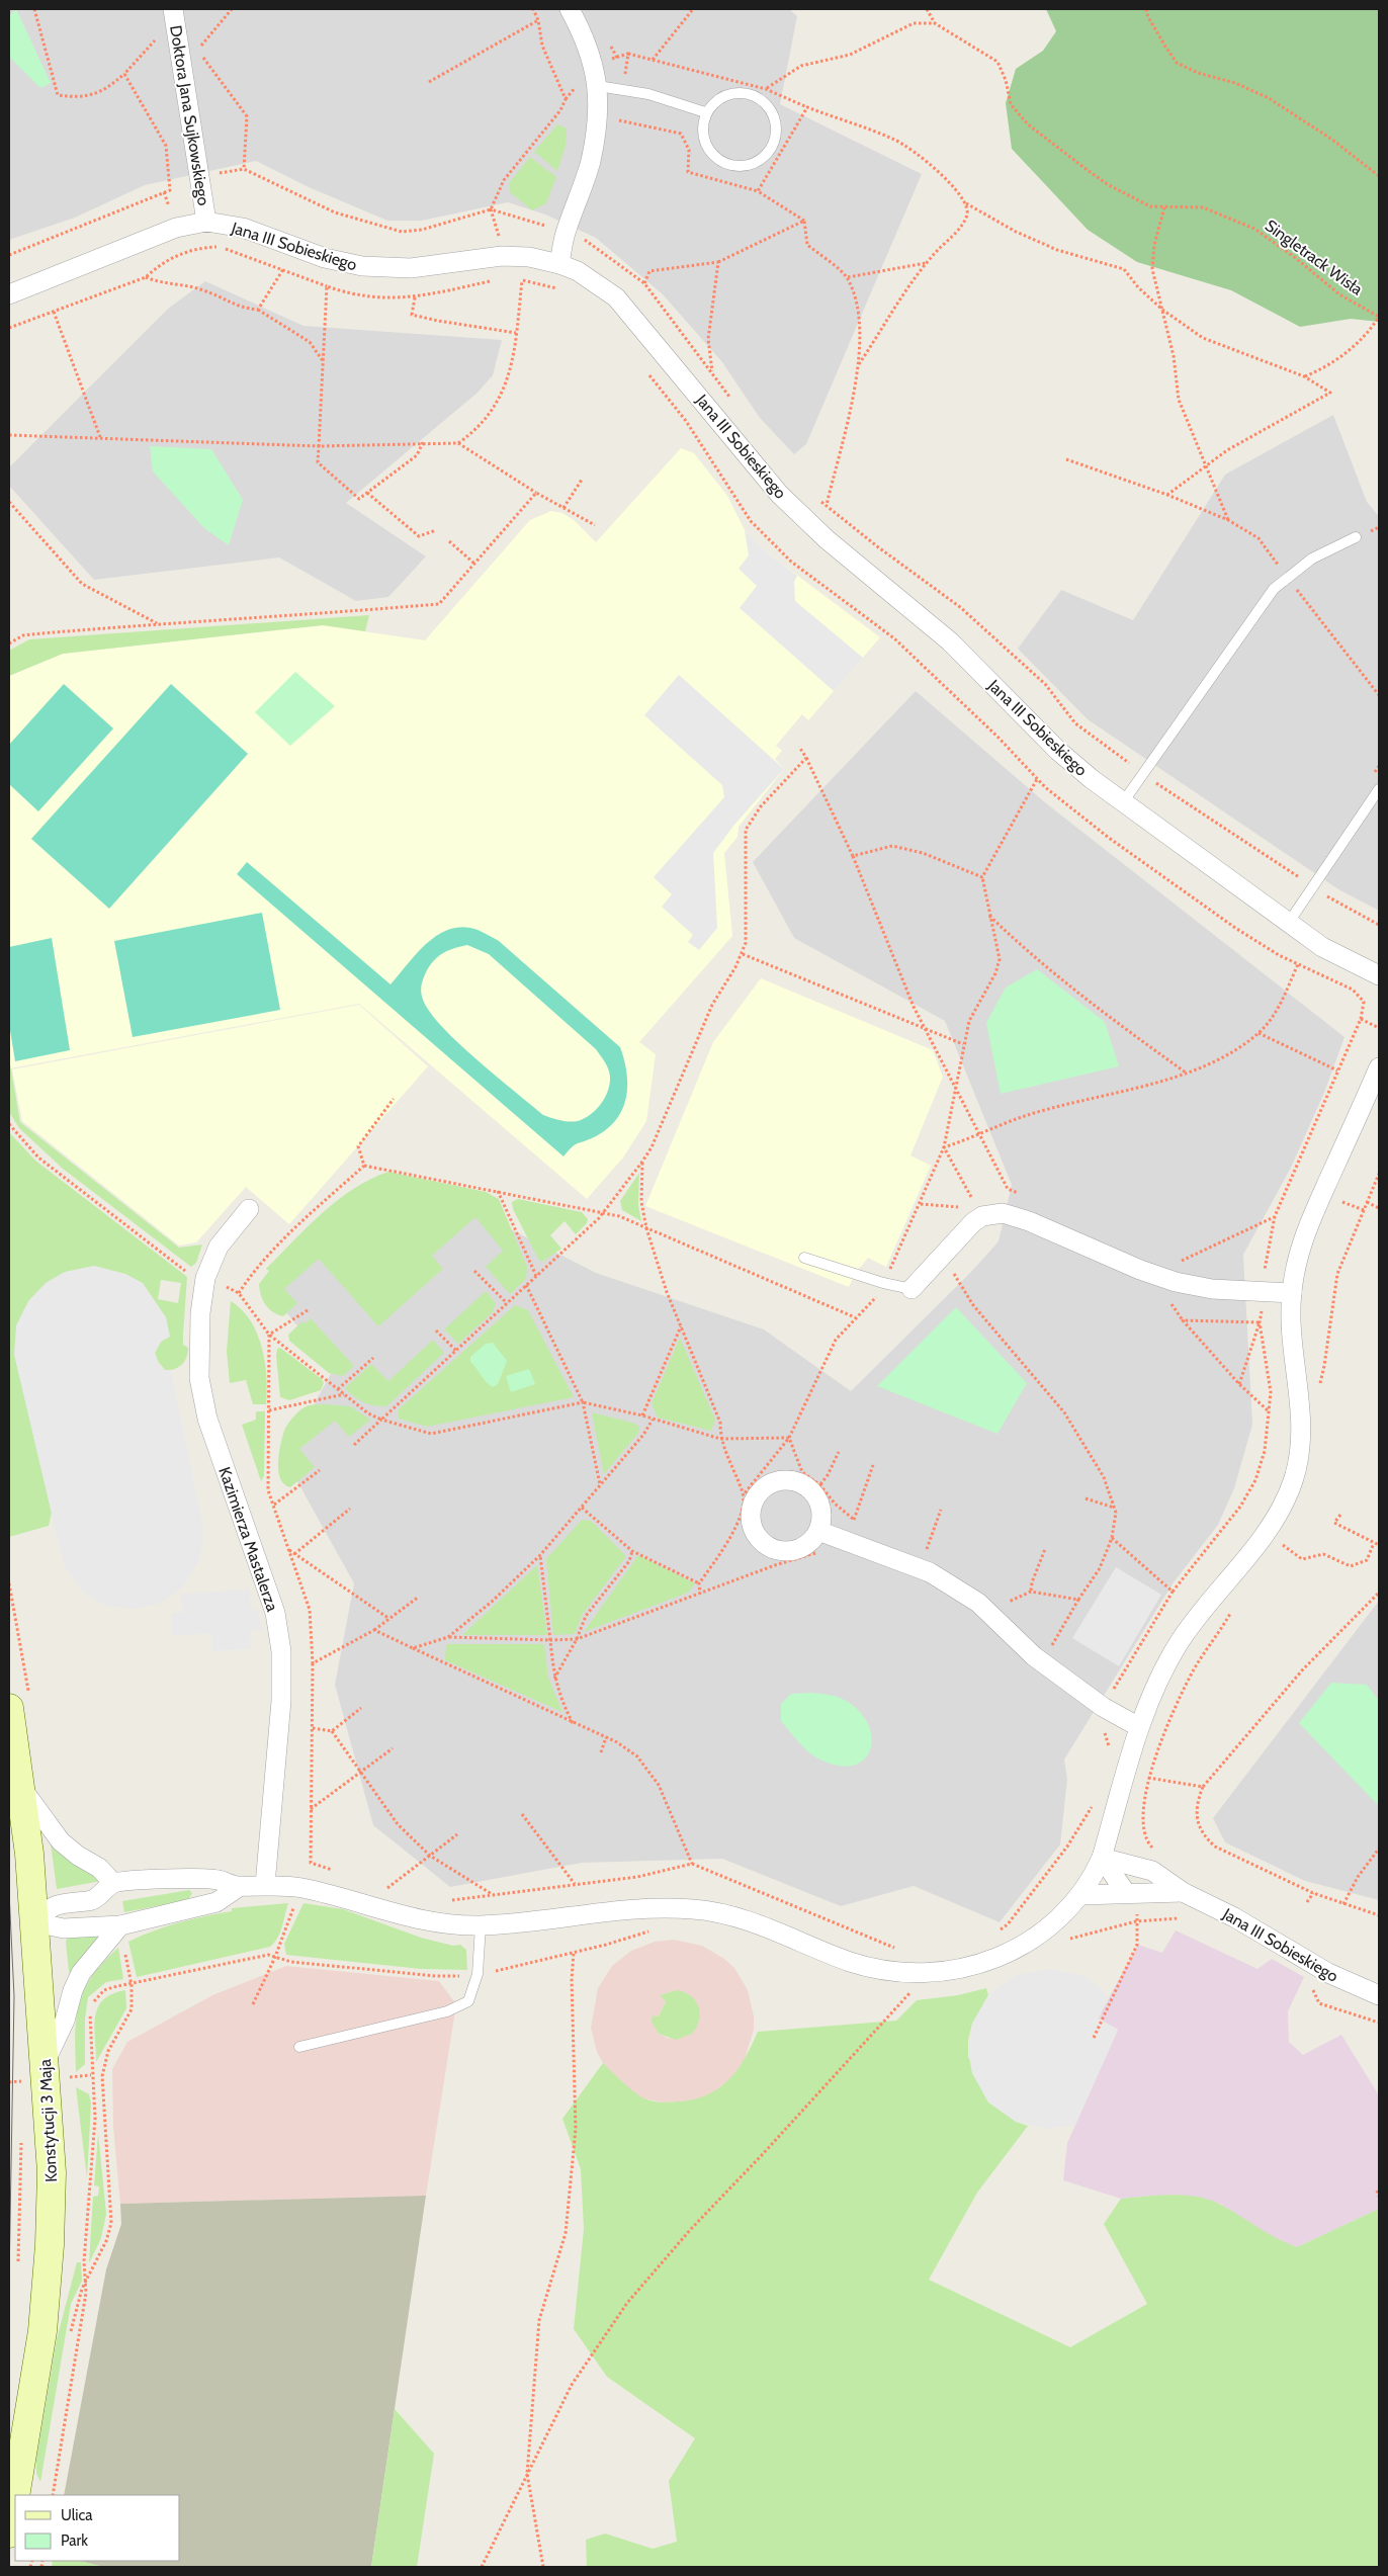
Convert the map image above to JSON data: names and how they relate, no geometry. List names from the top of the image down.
{
  "streets": {
    "street": [
      "Doktora Jana Sujkowskiego",
      "Jana III Sobieskiego",
      "Kazimierza Mastalerza",
      "Konstytucji 3 Maja"
    ],
    "path": ["Singletrack Wisła"]
  },
  "crossings": [
    ["Doktora Jana Sujkowskiego", "Jana III Sobieskiego"]
  ],
  "legend": ["Ulica", "Park"]
}
